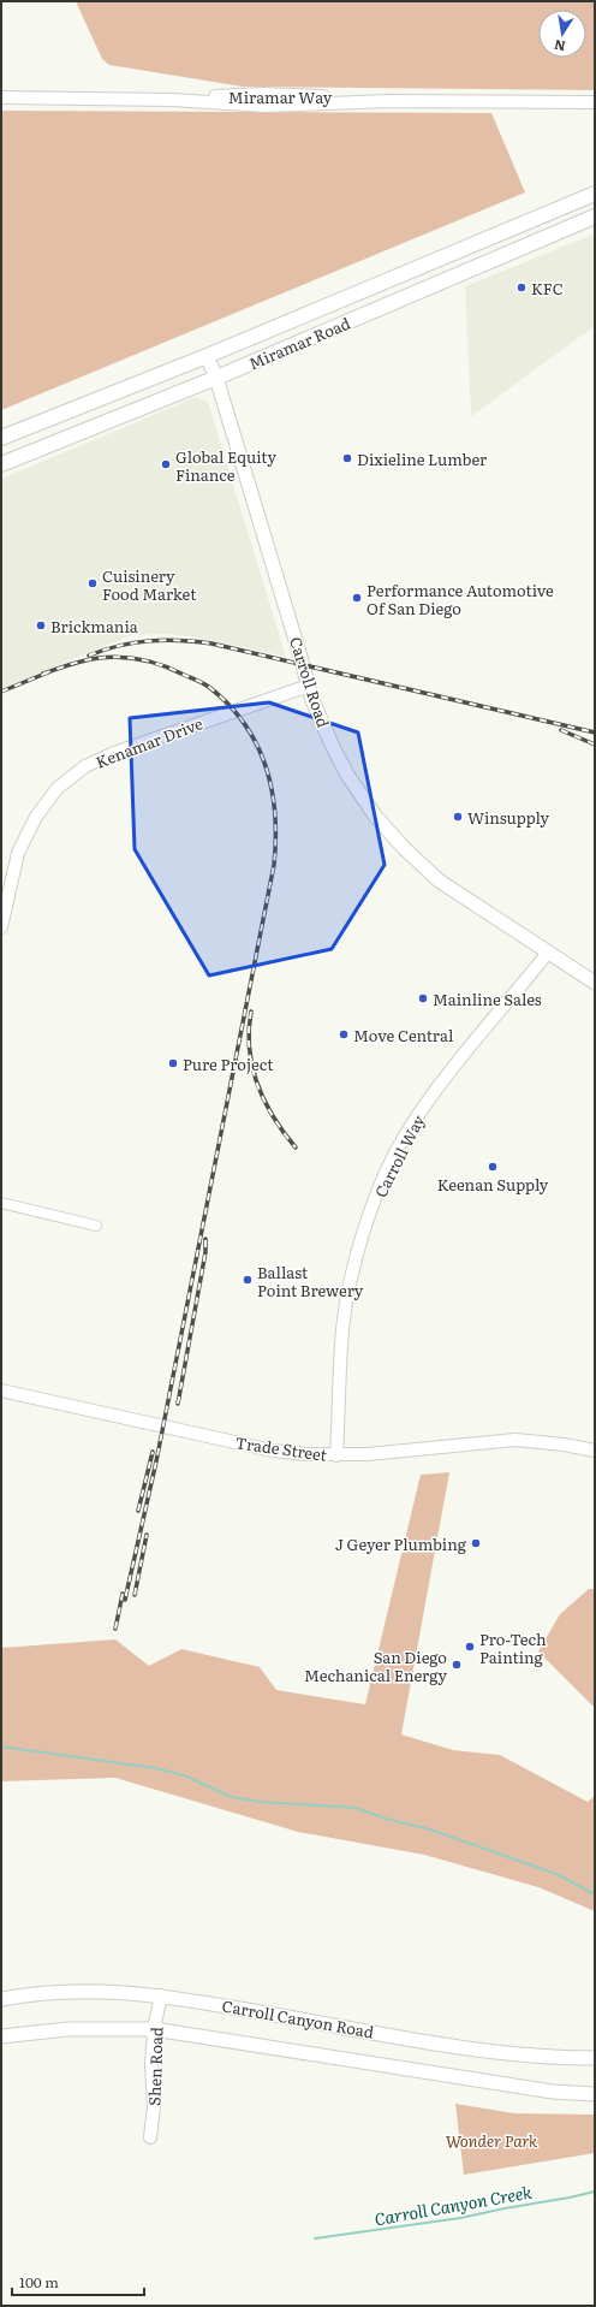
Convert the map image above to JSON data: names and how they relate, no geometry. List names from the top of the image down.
{
  "streets": {
    "main road": ["Miramar Road", "Carroll Road", "Carroll Canyon Road"],
    "street": [
      "Miramar Way",
      "Kenamar Drive",
      "Carroll Way",
      "Trade Street",
      "Shen Road"
    ]
  },
  "crossings": [
    ["Miramar Road", "Carroll Road"],
    ["Carroll Road", "Kenamar Drive"],
    ["Carroll Road", "Carroll Way"],
    ["Carroll Way", "Trade Street"],
    ["Carroll Canyon Road", "Shen Road"]
  ],
  "water": ["Carroll Canyon Creek"],
  "parks": ["Wonder Park"],
  "places": [
    "KFC",
    "Dixieline Lumber",
    "Global Equity Finance",
    "Cuisinery Food Market",
    "Performance Automotive Of San Diego",
    "Brickmania",
    "Winsupply",
    "Mainline Sales",
    "Move Central",
    "Pure Project",
    "Keenan Supply",
    "Ballast Point Brewery",
    "J Geyer Plumbing",
    "Pro-Tech Painting",
    "San Diego Mechanical Energy"
  ],
  "scale_bar": "100 m",
  "north": "bottom"
}
